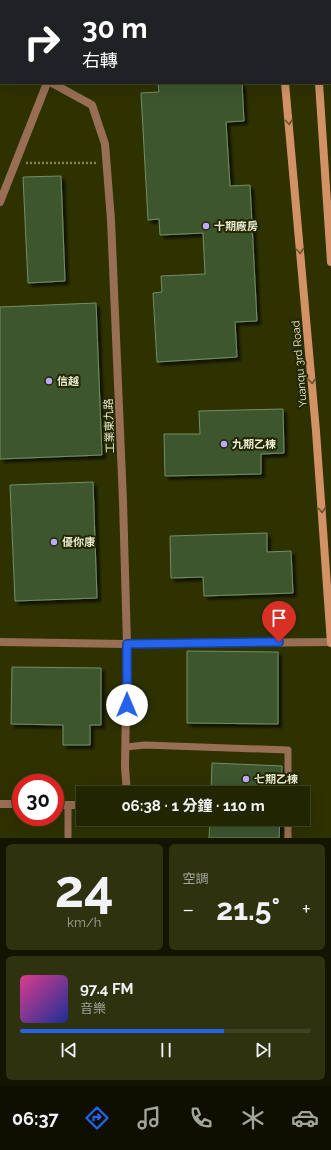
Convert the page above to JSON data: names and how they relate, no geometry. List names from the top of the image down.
{
  "streets": {
    "street": ["Yuanqu 3rd Road", "工業東九路"]
  },
  "places": [
    "十期廠房",
    "信越",
    "九期乙棟",
    "優你康",
    "七期乙棟"
  ],
  "page": {
    "turn": ["30 m", "右轉"],
    "limit": "30",
    "trip": "06:38 · 1 分鐘 · 110 m",
    "tile": [
      ["24", "km/h"],
      "空調"
    ],
    "heat": ["−", "21.5°", "+"],
    "song": ["97.4 FM", "音樂"],
    "tabs": "06:37"
  }
}
